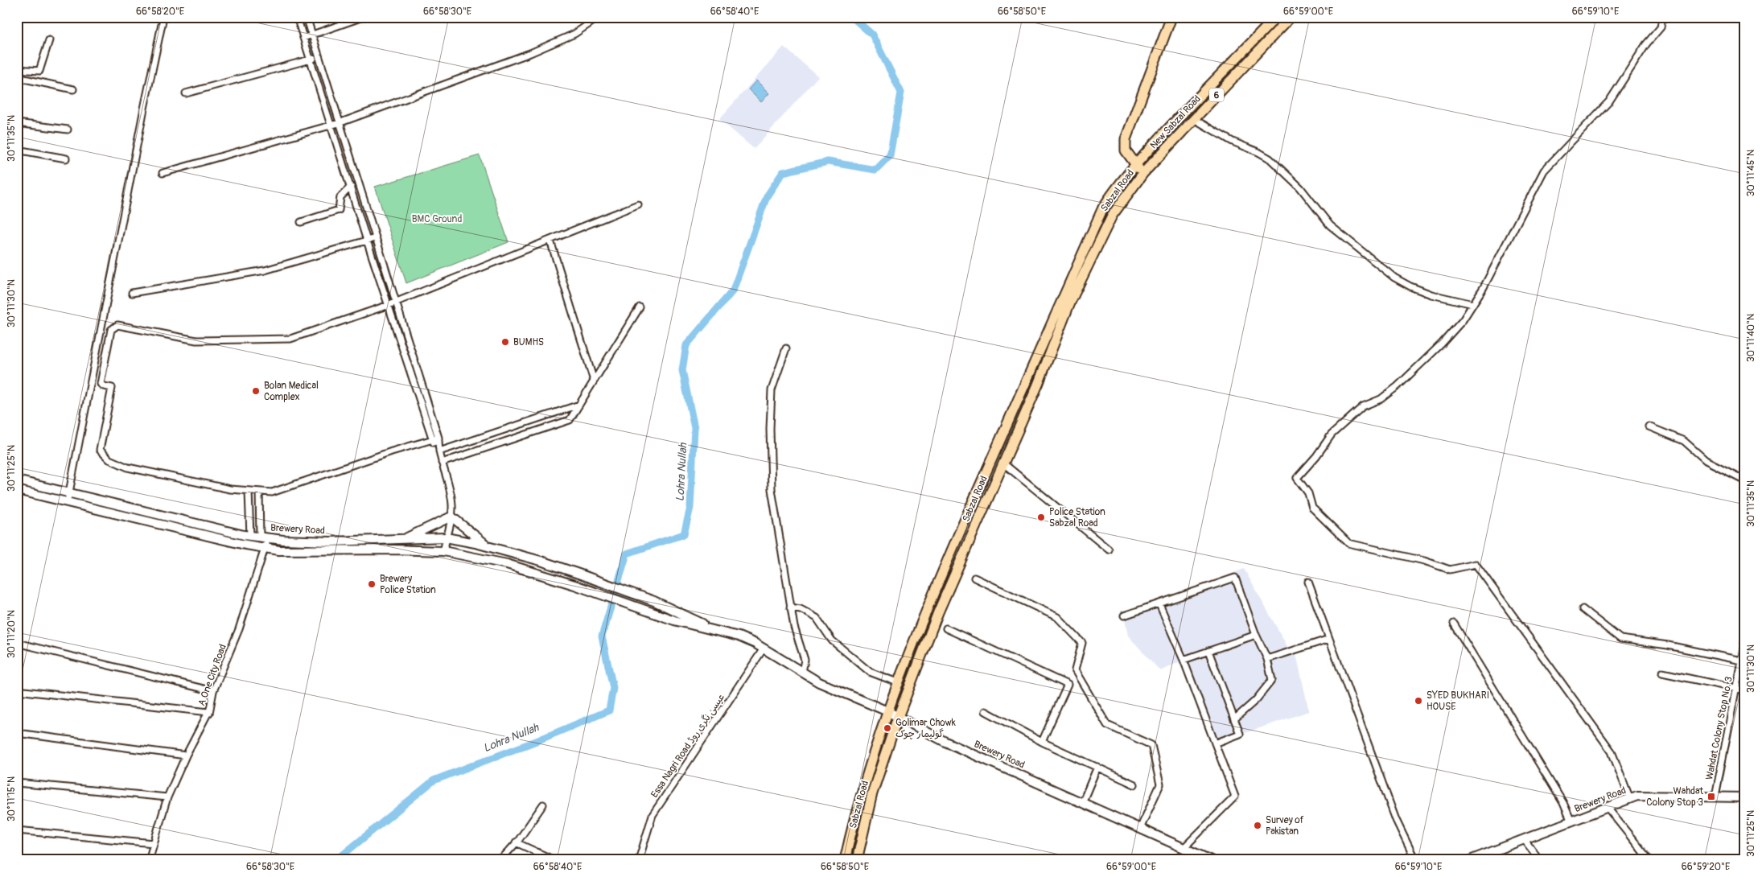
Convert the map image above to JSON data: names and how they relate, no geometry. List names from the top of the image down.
{
  "streets": {
    "main road": [
      "6",
      "New Sabzal Road",
      "Sabzal Road",
      "Brewery Road"
    ],
    "street": ["A One City Road", "Wahdat Colony Stop No. 3", "Essa Nagri Road عیسیٰ نگری روڈ"]
  },
  "crossings": [
    ["New Sabzal Road", "Sabzal Road"],
    ["Sabzal Road", "Brewery Road"],
    ["Brewery Road", "A One City Road"],
    ["Brewery Road", "Wahdat Colony Stop No. 3"],
    ["Brewery Road", "Essa Nagri Road عیسیٰ نگری روڈ"]
  ],
  "water": ["Lohra Nullah"],
  "parks": ["BMC Ground"],
  "places": {
    "other": [
      "BUMHS",
      "Bolan Medical Complex",
      "Police Station Sabzal Road",
      "Brewery Police Station",
      "SYED BUKHARI HOUSE",
      "Golimar Chowk گولیمار چوک",
      "Survey of Pakistan"
    ],
    "transit": ["Wahdat Colony Stop 3"]
  },
  "coordinates": [
    "66°58'20\"E",
    "66°58'30\"E",
    "66°58'40\"E",
    "66°58'50\"E",
    "66°59'00\"E",
    "66°59'10\"E",
    "30°11'35\"N",
    "30°11'45\"N",
    "30°11'30\"N",
    "30°11'40\"N",
    "30°11'25\"N",
    "30°11'20\"N",
    "30°11'15\"N",
    "66°59'20\"E"
  ]
}
